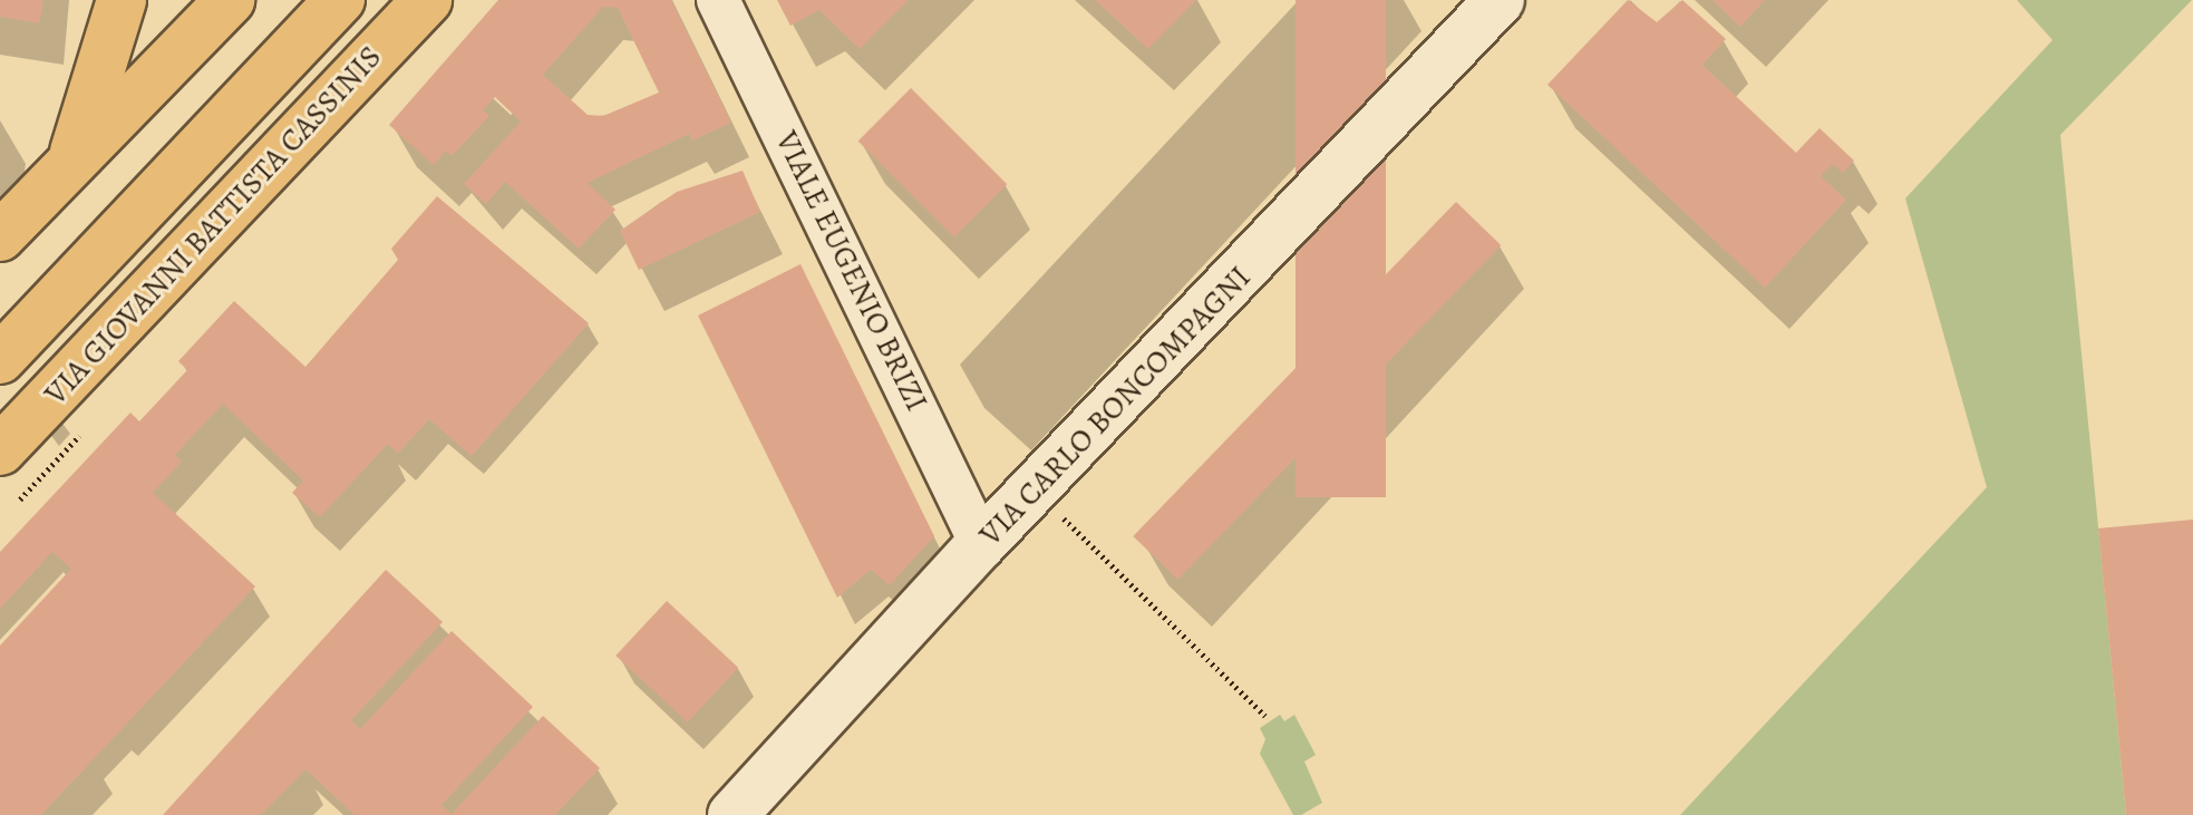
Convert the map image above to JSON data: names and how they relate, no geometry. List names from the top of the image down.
{
  "streets": {
    "main road": ["VIA GIOVANNI BATTISTA CASSINIS"],
    "street": ["VIALE EUGENIO BRIZI", "VIA CARLO BONCOMPAGNI"]
  },
  "crossings": [
    ["VIALE EUGENIO BRIZI", "VIA CARLO BONCOMPAGNI"]
  ]
}
